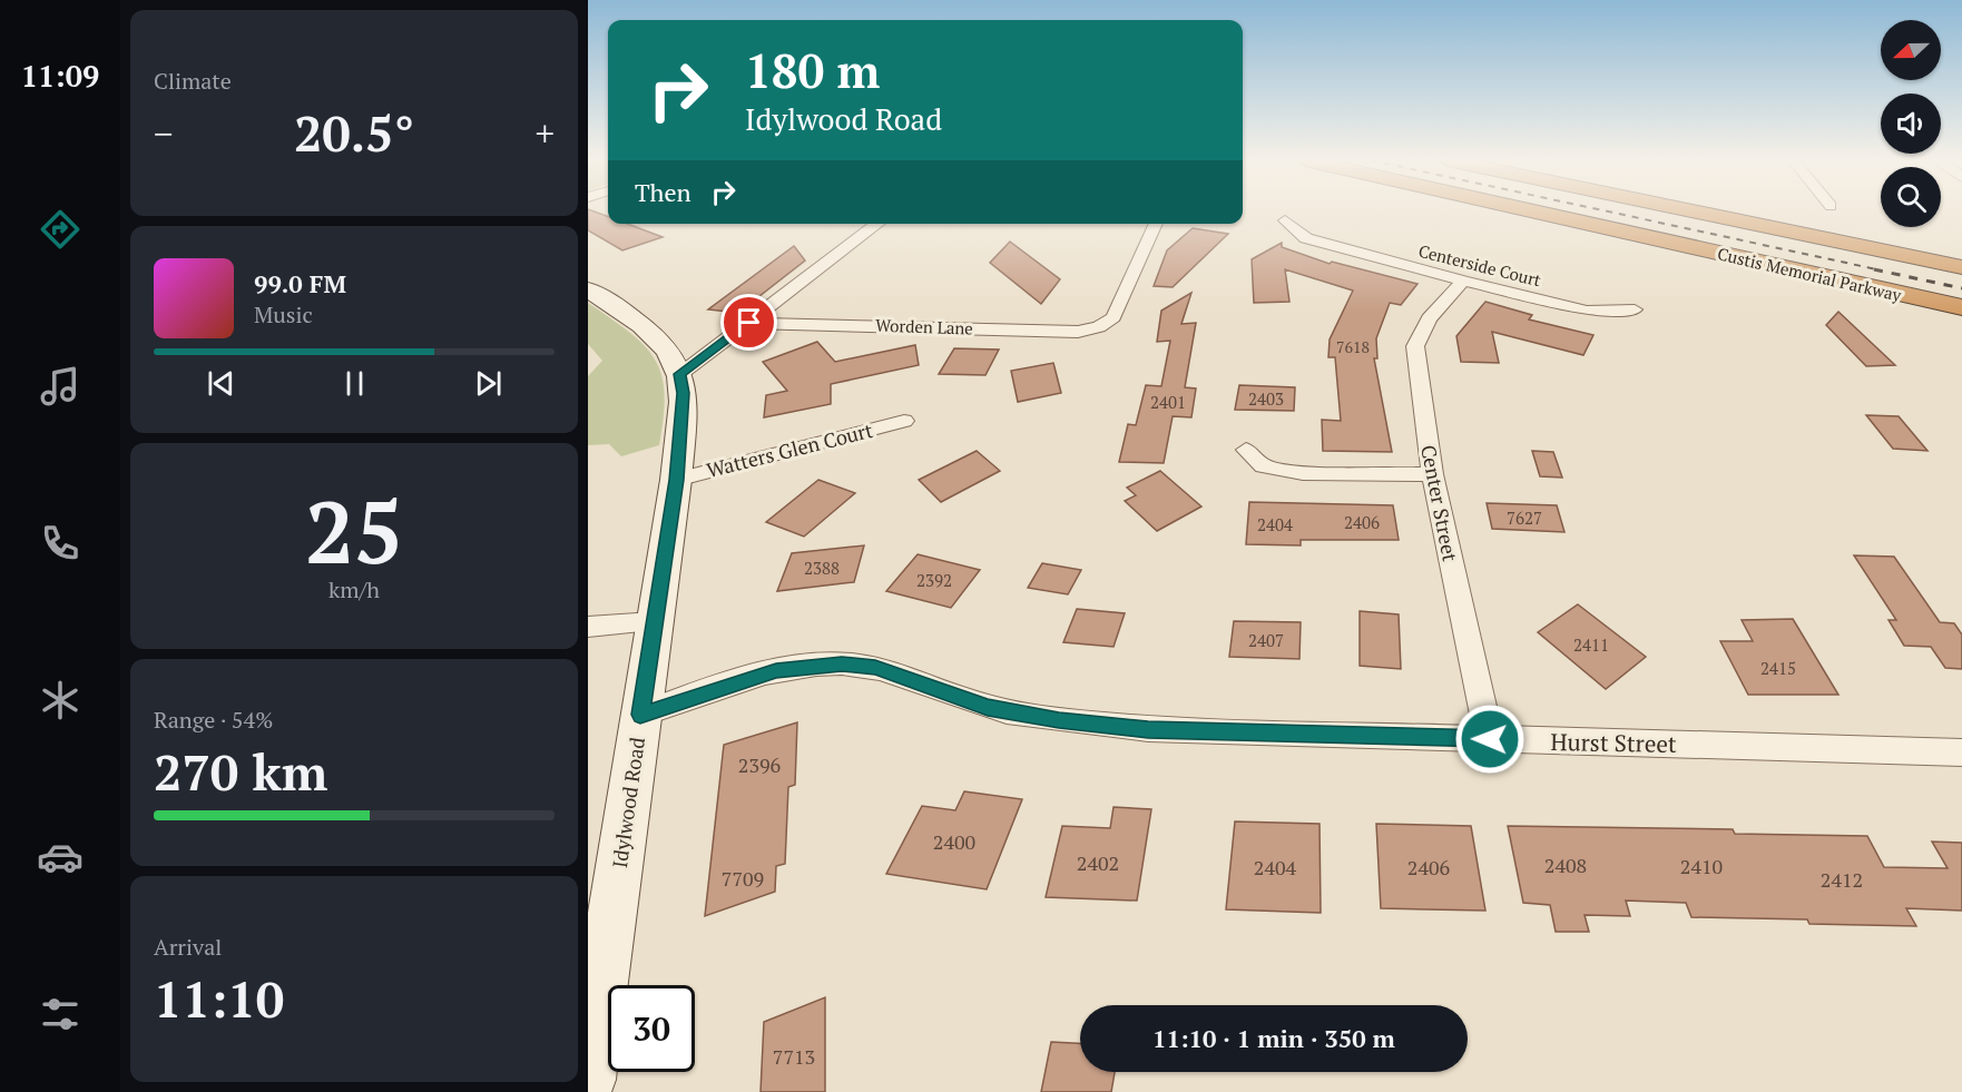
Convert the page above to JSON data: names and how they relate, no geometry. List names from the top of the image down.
{
  "streets": {
    "highway": ["Custis Memorial Parkway"],
    "main road": ["Idylwood Road"],
    "street": [
      "Centerside Court",
      "Worden Lane",
      "Watters Glen Court",
      "Center Street",
      "Hurst Street"
    ]
  },
  "crossings": [
    ["Centerside Court", "Center Street"],
    ["Watters Glen Court", "Idylwood Road"],
    ["Center Street", "Hurst Street"],
    ["Hurst Street", "Idylwood Road"]
  ],
  "house_numbers": [
    "7618",
    "2403",
    "2401",
    "7627",
    "2406",
    "2404",
    "2388",
    "2392",
    "2407",
    "2411",
    "2415",
    "2396",
    "2400",
    "2402",
    "2408",
    "2410",
    "2404",
    "2406",
    "7709",
    "2412",
    "7713"
  ],
  "north": "left",
  "page": {
    "tabs": "11:09",
    "tile": [
      "Climate",
      ["25", "km/h"],
      ["Range · 54%", "270 km"],
      ["Arrival", "11:10"]
    ],
    "turn": ["180 m", "Idylwood Road"],
    "heat": ["−", "20.5°", "+"],
    "then": "Then",
    "song": ["99.0 FM", "Music"],
    "limit": "30",
    "trip": "11:10 · 1 min · 350 m"
  }
}
